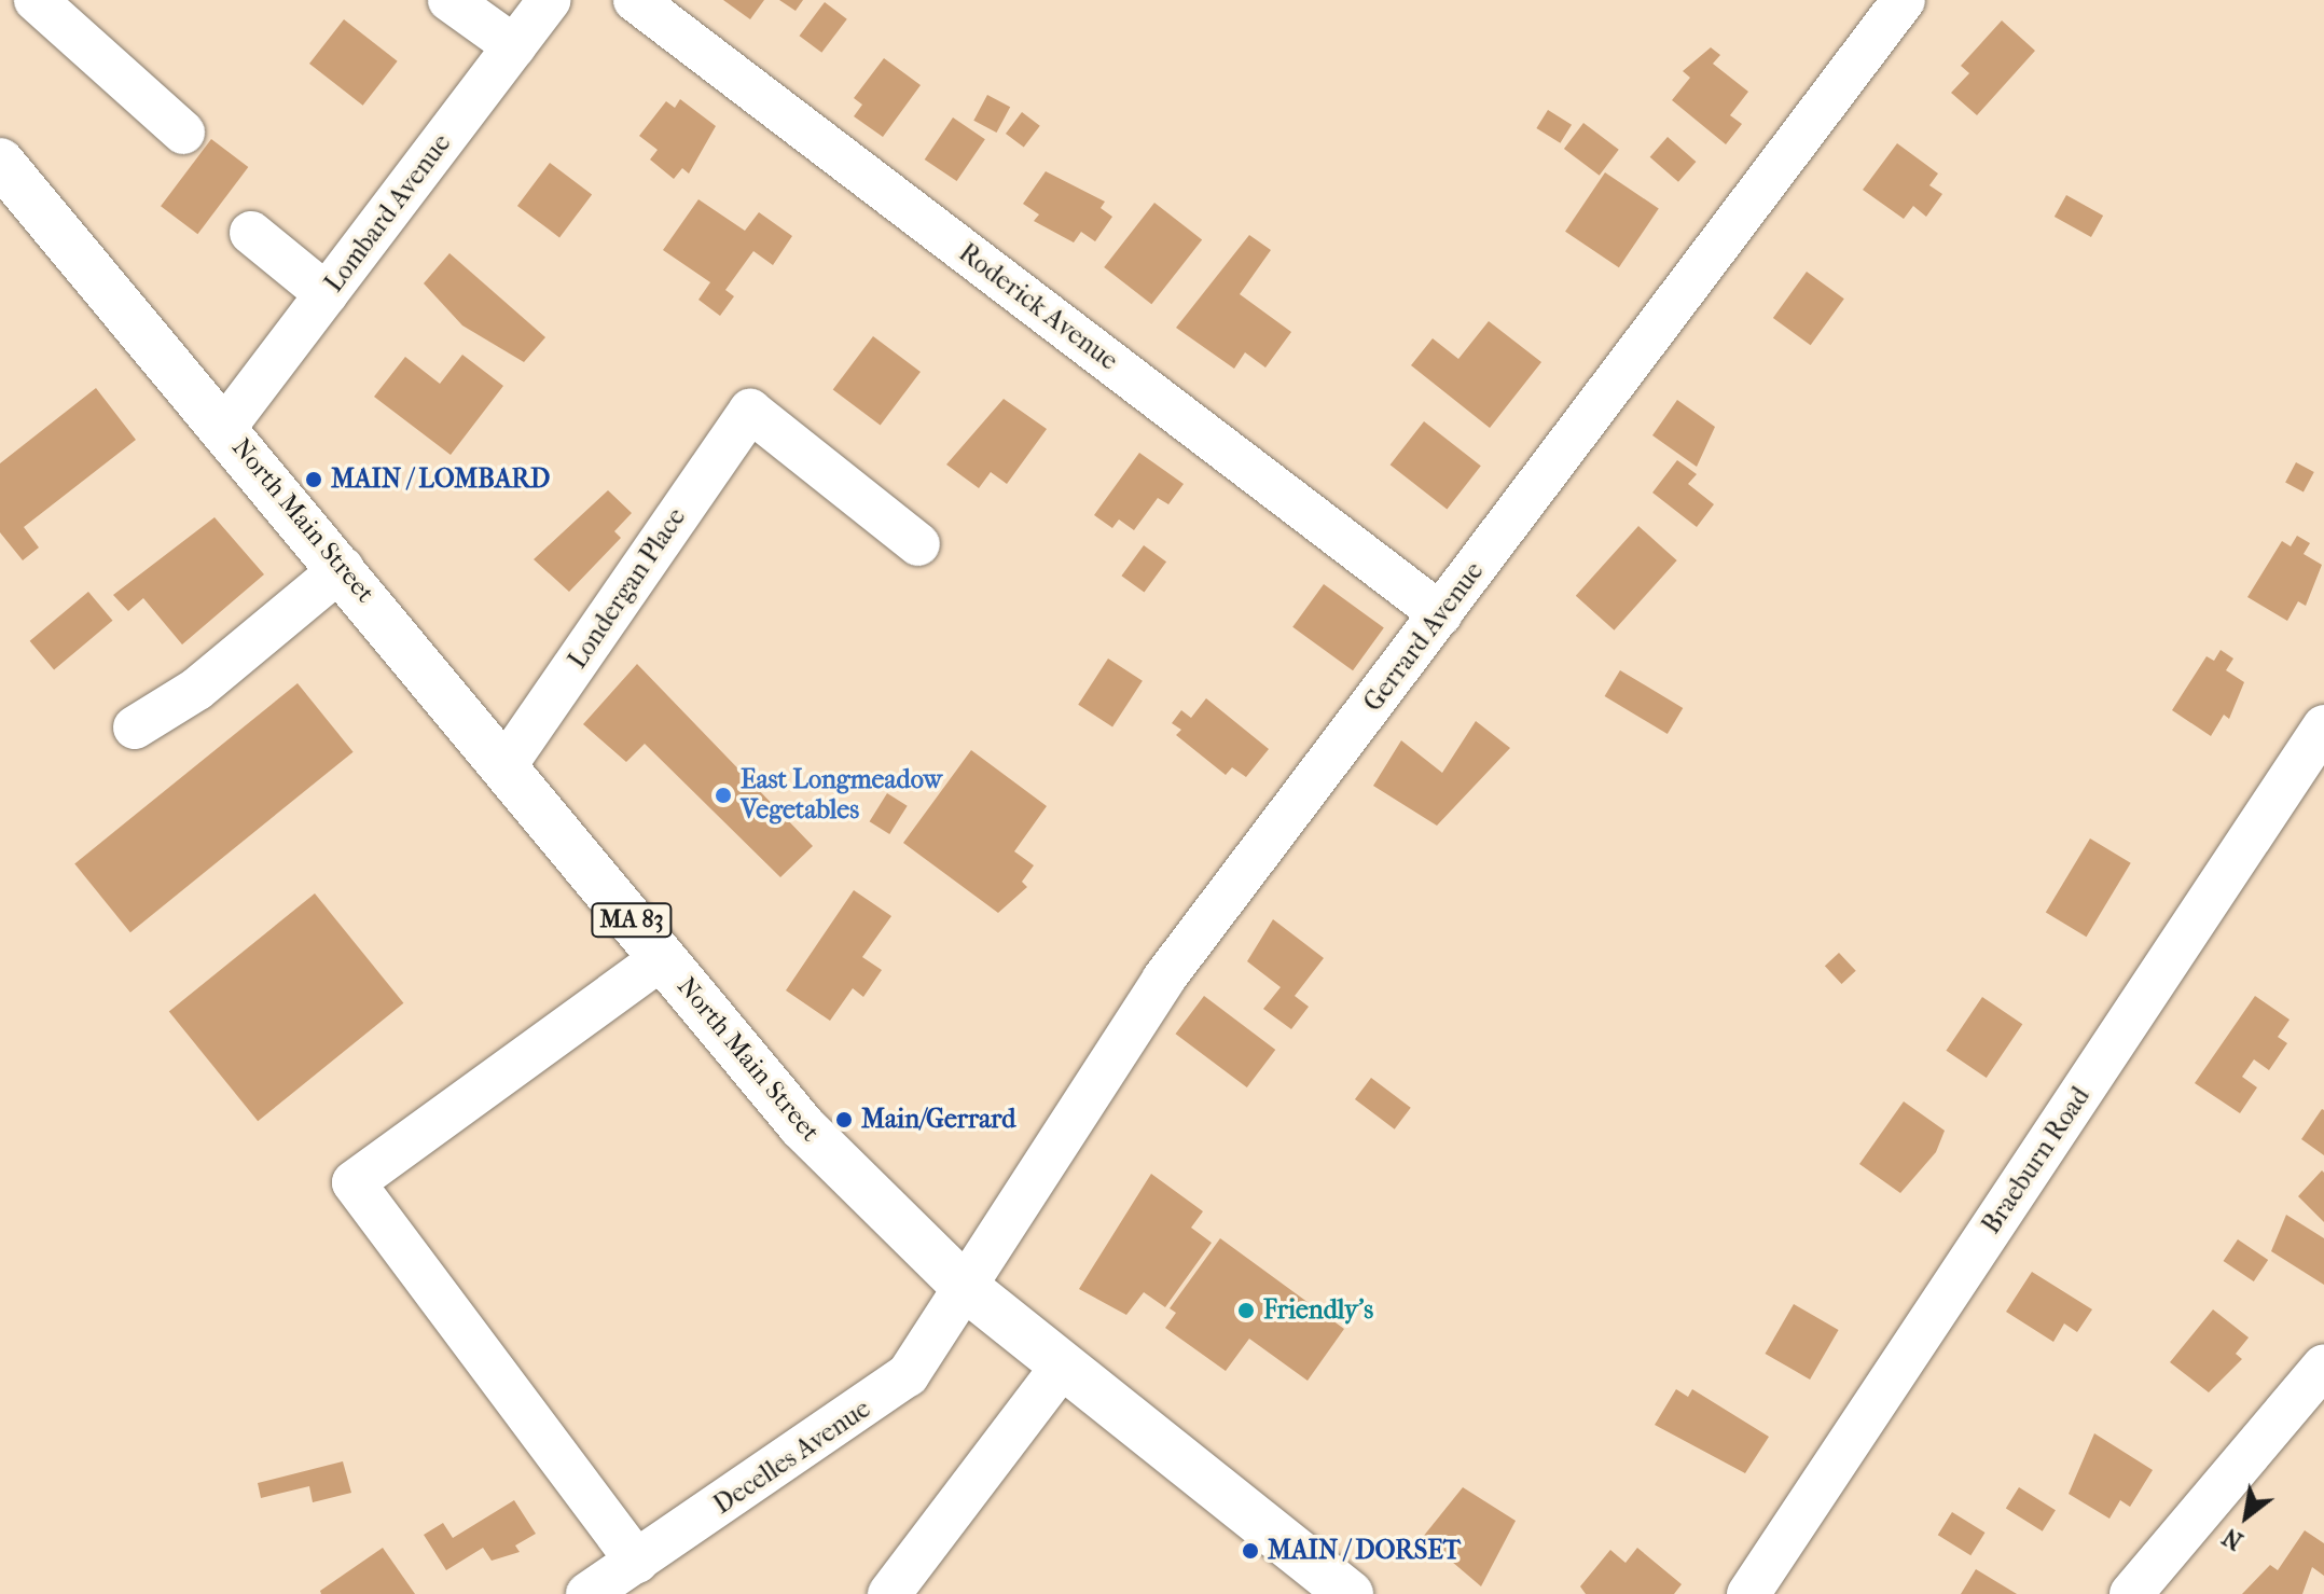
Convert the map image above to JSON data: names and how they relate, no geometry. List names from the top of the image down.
{
  "streets": {
    "main road": ["North Main Street", "MA 83"],
    "street": [
      "Lombard Avenue",
      "Roderick Avenue",
      "Londergan Place",
      "Gerrard Avenue",
      "Braeburn Road",
      "Decelles Avenue"
    ]
  },
  "crossings": [
    ["Lombard Avenue", "North Main Street"],
    ["Roderick Avenue", "Gerrard Avenue"],
    ["North Main Street", "Londergan Place"],
    ["North Main Street", "Gerrard Avenue"],
    ["North Main Street", "Decelles Avenue"],
    ["Gerrard Avenue", "Decelles Avenue"]
  ],
  "places": [
    "MAIN / LOMBARD",
    "East Longmeadow Vegetables",
    "Main/Gerrard",
    "Friendly's",
    "MAIN / DORSET"
  ],
  "north": "bottom left"
}
